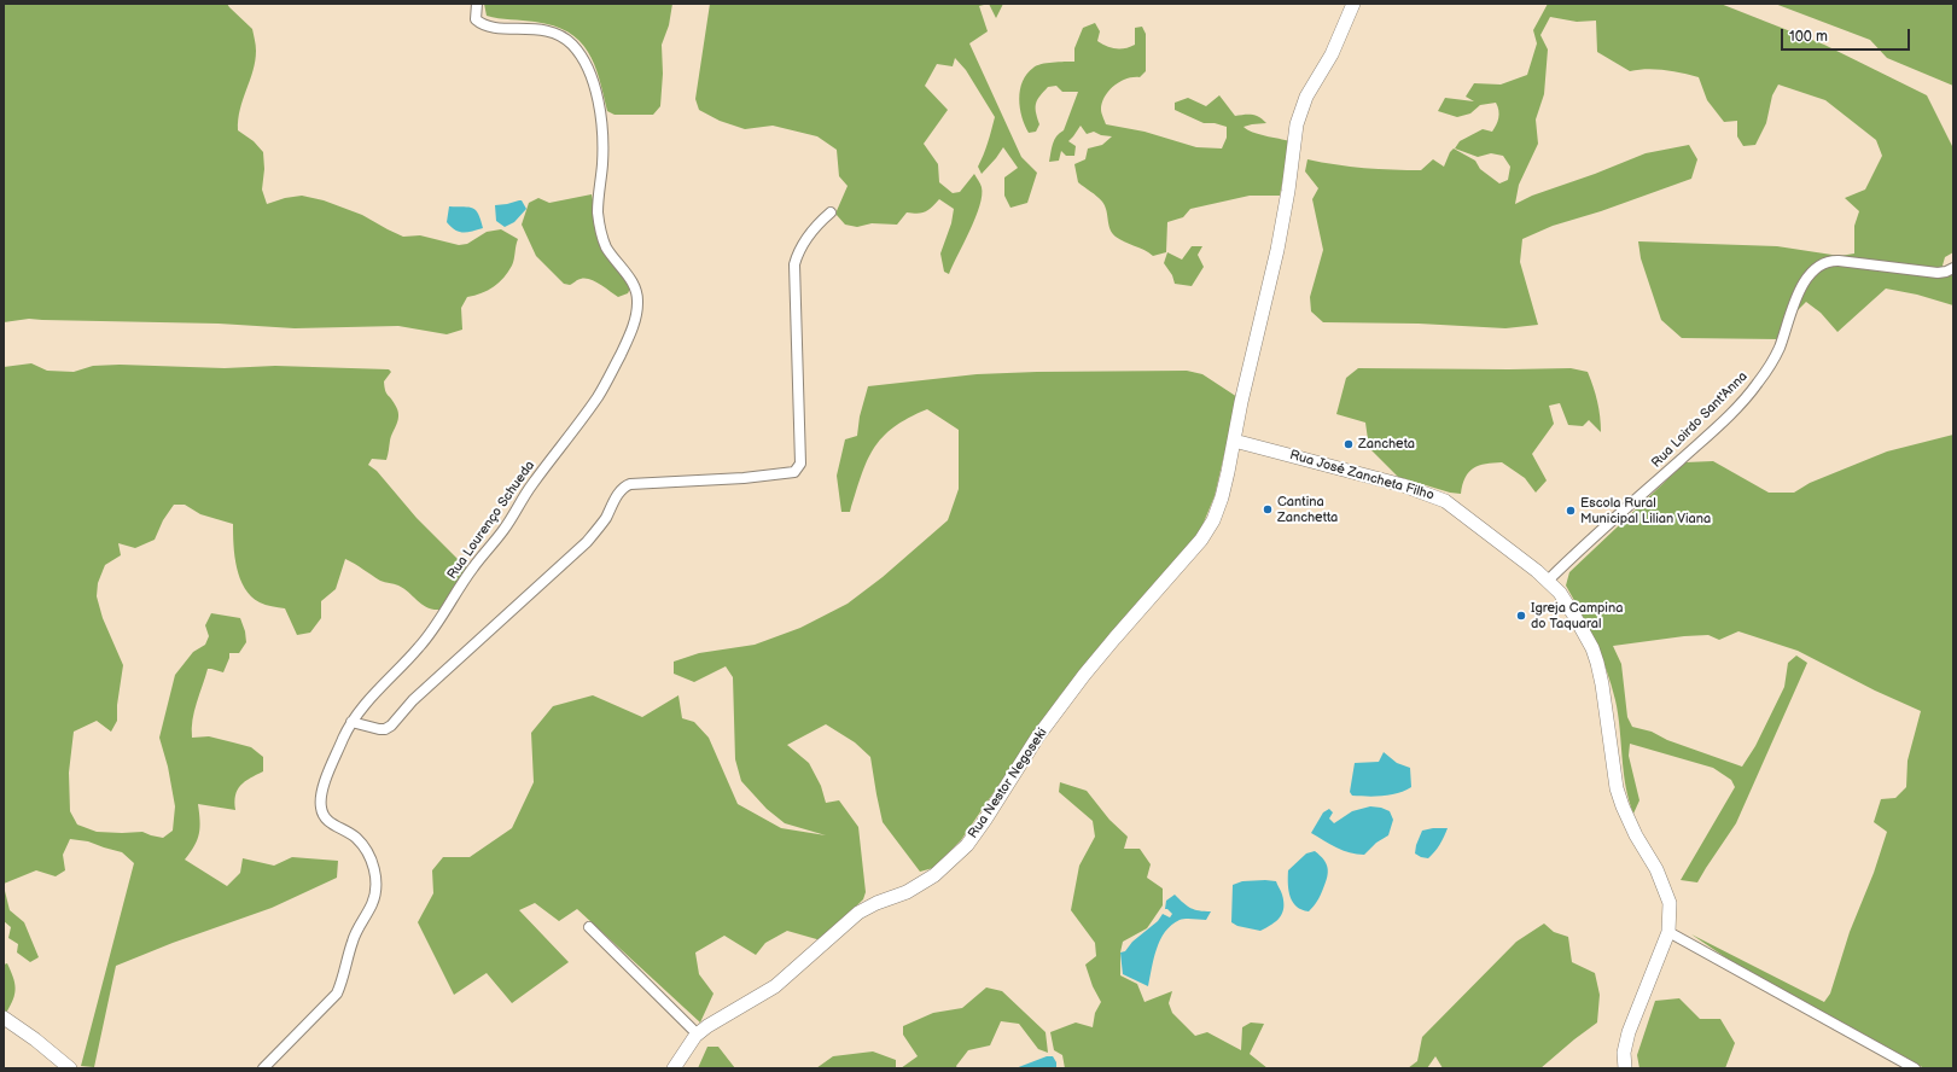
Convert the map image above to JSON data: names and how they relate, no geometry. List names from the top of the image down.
{
  "streets": {
    "street": [
      "Rua Loirdo Sant'Anna",
      "Rua José Zancheta Filho",
      "Rua Lourenço Schueda",
      "Rua Nestor Negoseki"
    ]
  },
  "crossings": [
    ["Rua Loirdo Sant'Anna", "Rua José Zancheta Filho"],
    ["Rua José Zancheta Filho", "Rua Nestor Negoseki"]
  ],
  "places": [
    "Zancheta",
    "Cantina Zanchetta",
    "Escola Rural Municipal Lilian Viana",
    "Igreja Campina do Taquaral"
  ],
  "scale_bar": "100 m"
}
